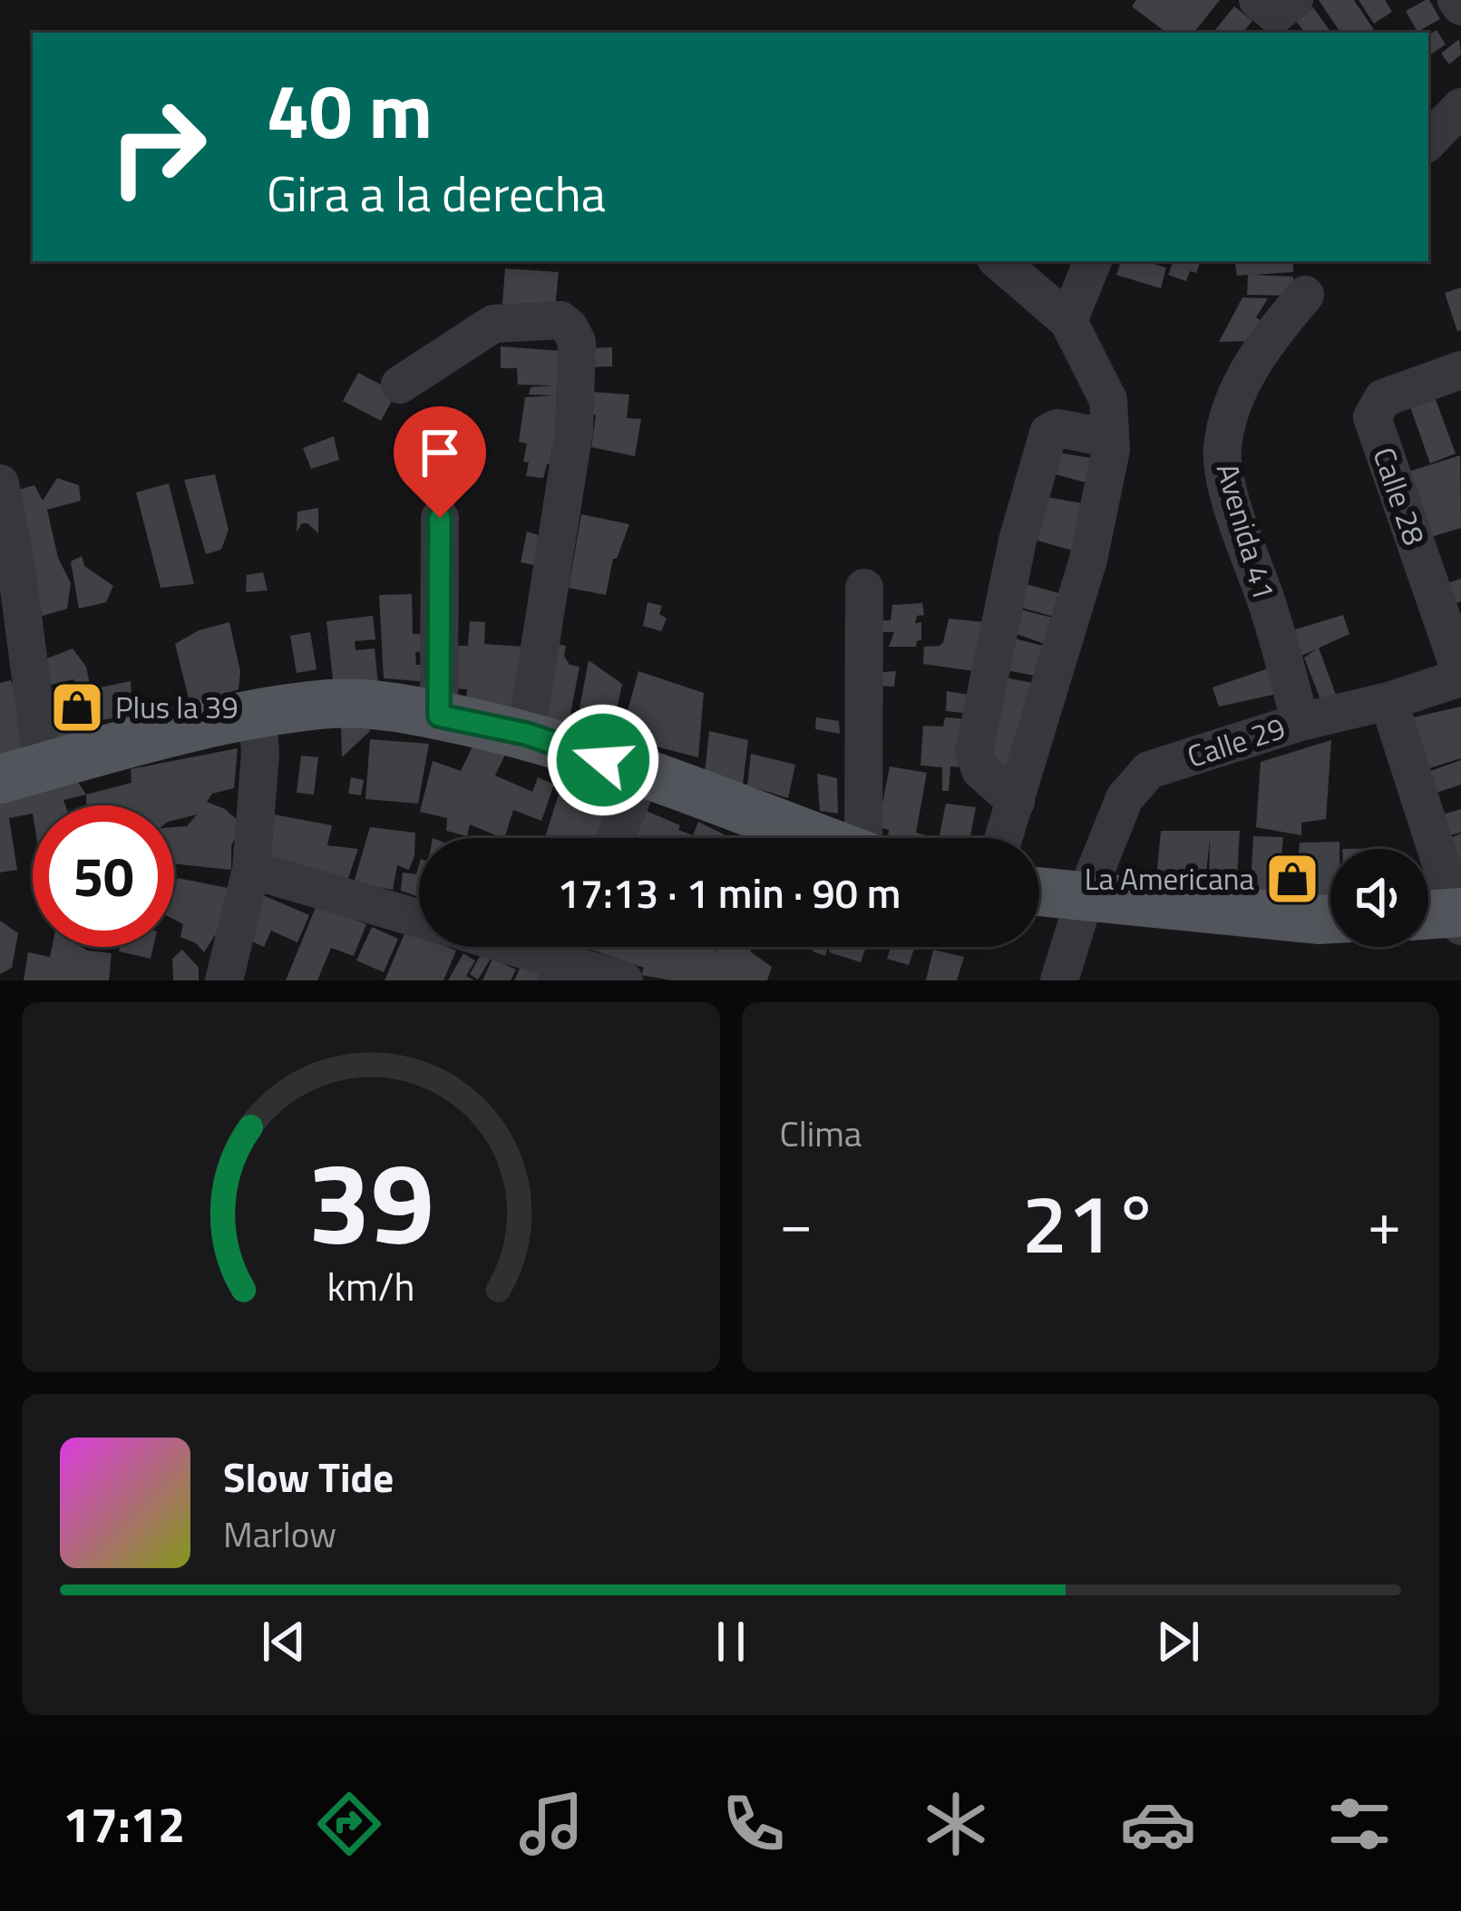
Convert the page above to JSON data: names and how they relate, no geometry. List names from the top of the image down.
{
  "streets": {
    "street": ["Calle 28", "Avenida 41", "Calle 29"]
  },
  "crossings": [
    ["Calle 28", "Calle 29"],
    ["Avenida 41", "Calle 29"]
  ],
  "places": {
    "shop": ["Plus la 39", "La Americana"]
  },
  "page": {
    "turn": ["40 m", "Gira a la derecha"],
    "limit": "50",
    "trip": "17:13 · 1 min · 90 m",
    "tile": "Clima",
    "heat": ["−", "21°", "+"],
    "song": ["Slow Tide", "Marlow"],
    "tabs": "17:12",
    "gauge": ["39", "km/h"]
  }
}
